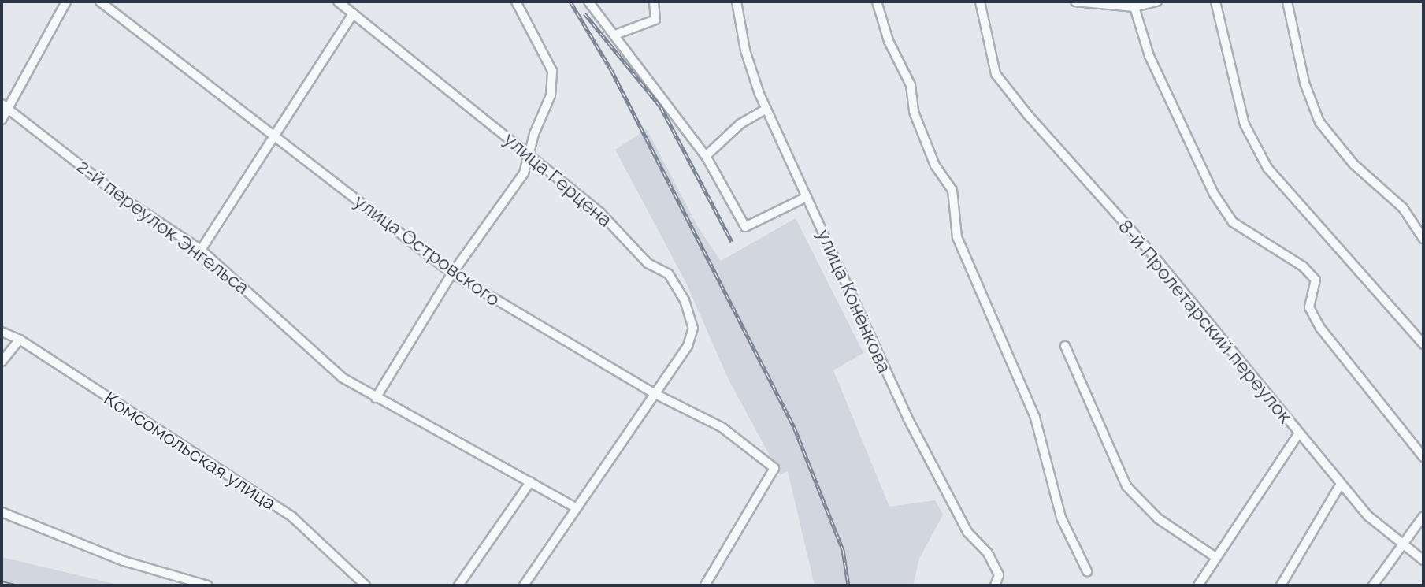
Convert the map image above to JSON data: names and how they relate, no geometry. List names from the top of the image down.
{
  "streets": {
    "street": [
      "улица Герцена",
      "2-й переулок Энгельса",
      "улица Островского",
      "улица Конёнкова",
      "8-й Пролетарский переулок",
      "Комсомольская улица"
    ]
  },
  "crossings": [
    ["улица Герцена", "2-й переулок Энгельса"],
    ["улица Герцена", "улица Островского"]
  ]
}
